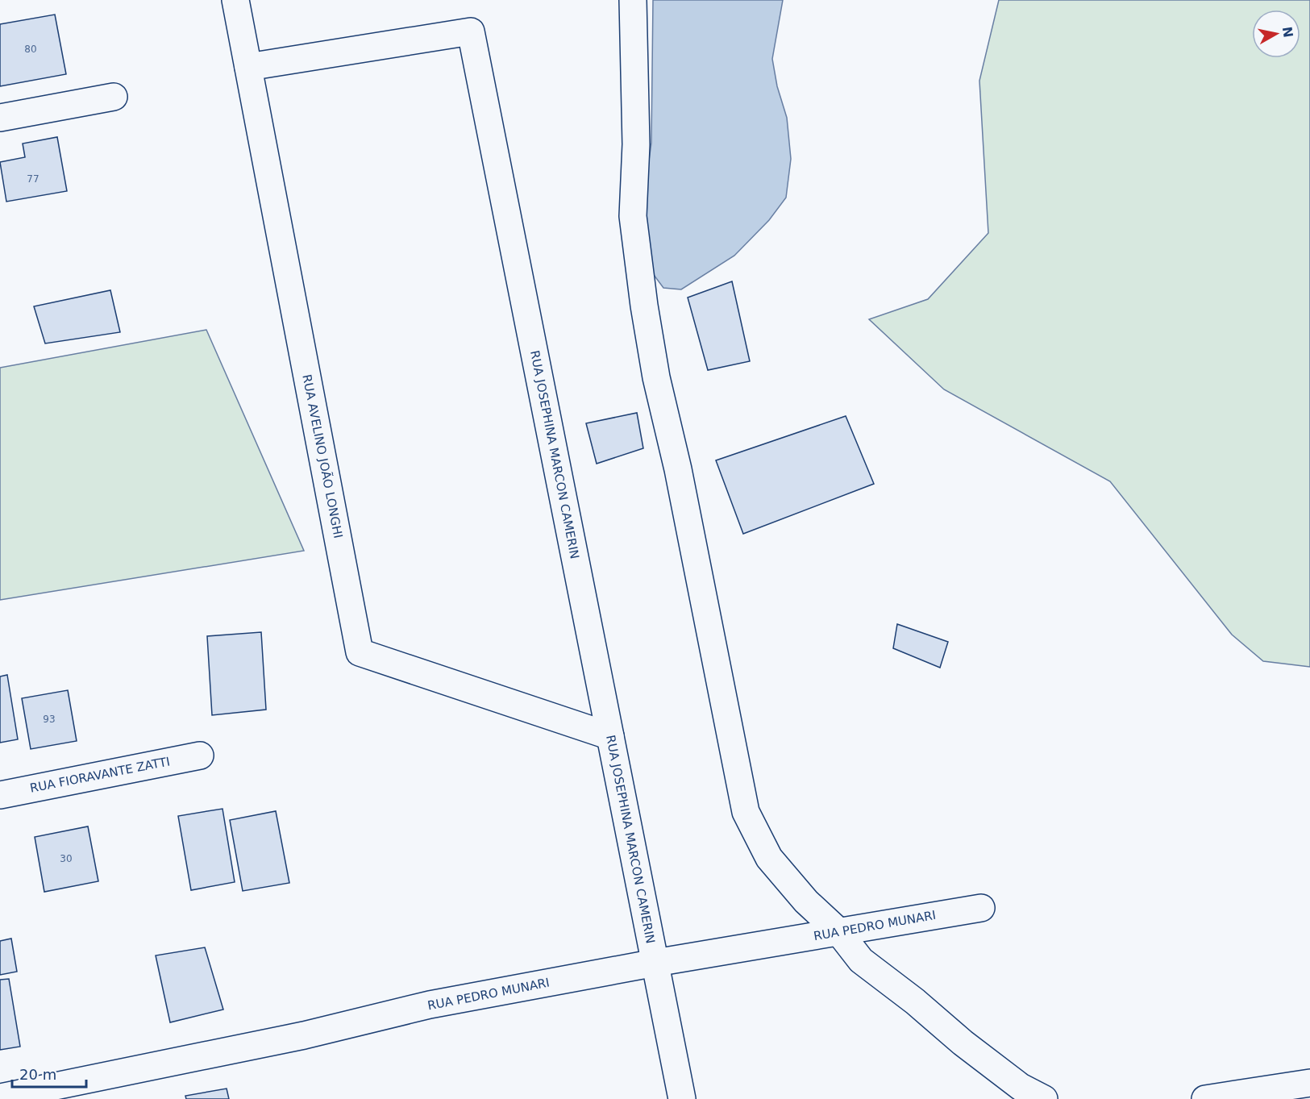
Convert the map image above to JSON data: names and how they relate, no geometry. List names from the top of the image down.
{
  "streets": {
    "street": [
      "RUA JOSEPHINA MARCON CAMERIN",
      "RUA AVELINO JOÃO LONGHI",
      "RUA FIORAVANTE ZATTI",
      "RUA PEDRO MUNARI"
    ]
  },
  "crossings": [
    ["RUA JOSEPHINA MARCON CAMERIN", "RUA AVELINO JOÃO LONGHI"],
    ["RUA JOSEPHINA MARCON CAMERIN", "RUA PEDRO MUNARI"]
  ],
  "house_numbers": [
    "80",
    "77",
    "93",
    "30"
  ],
  "scale_bar": "20 m",
  "north": "right"
}
